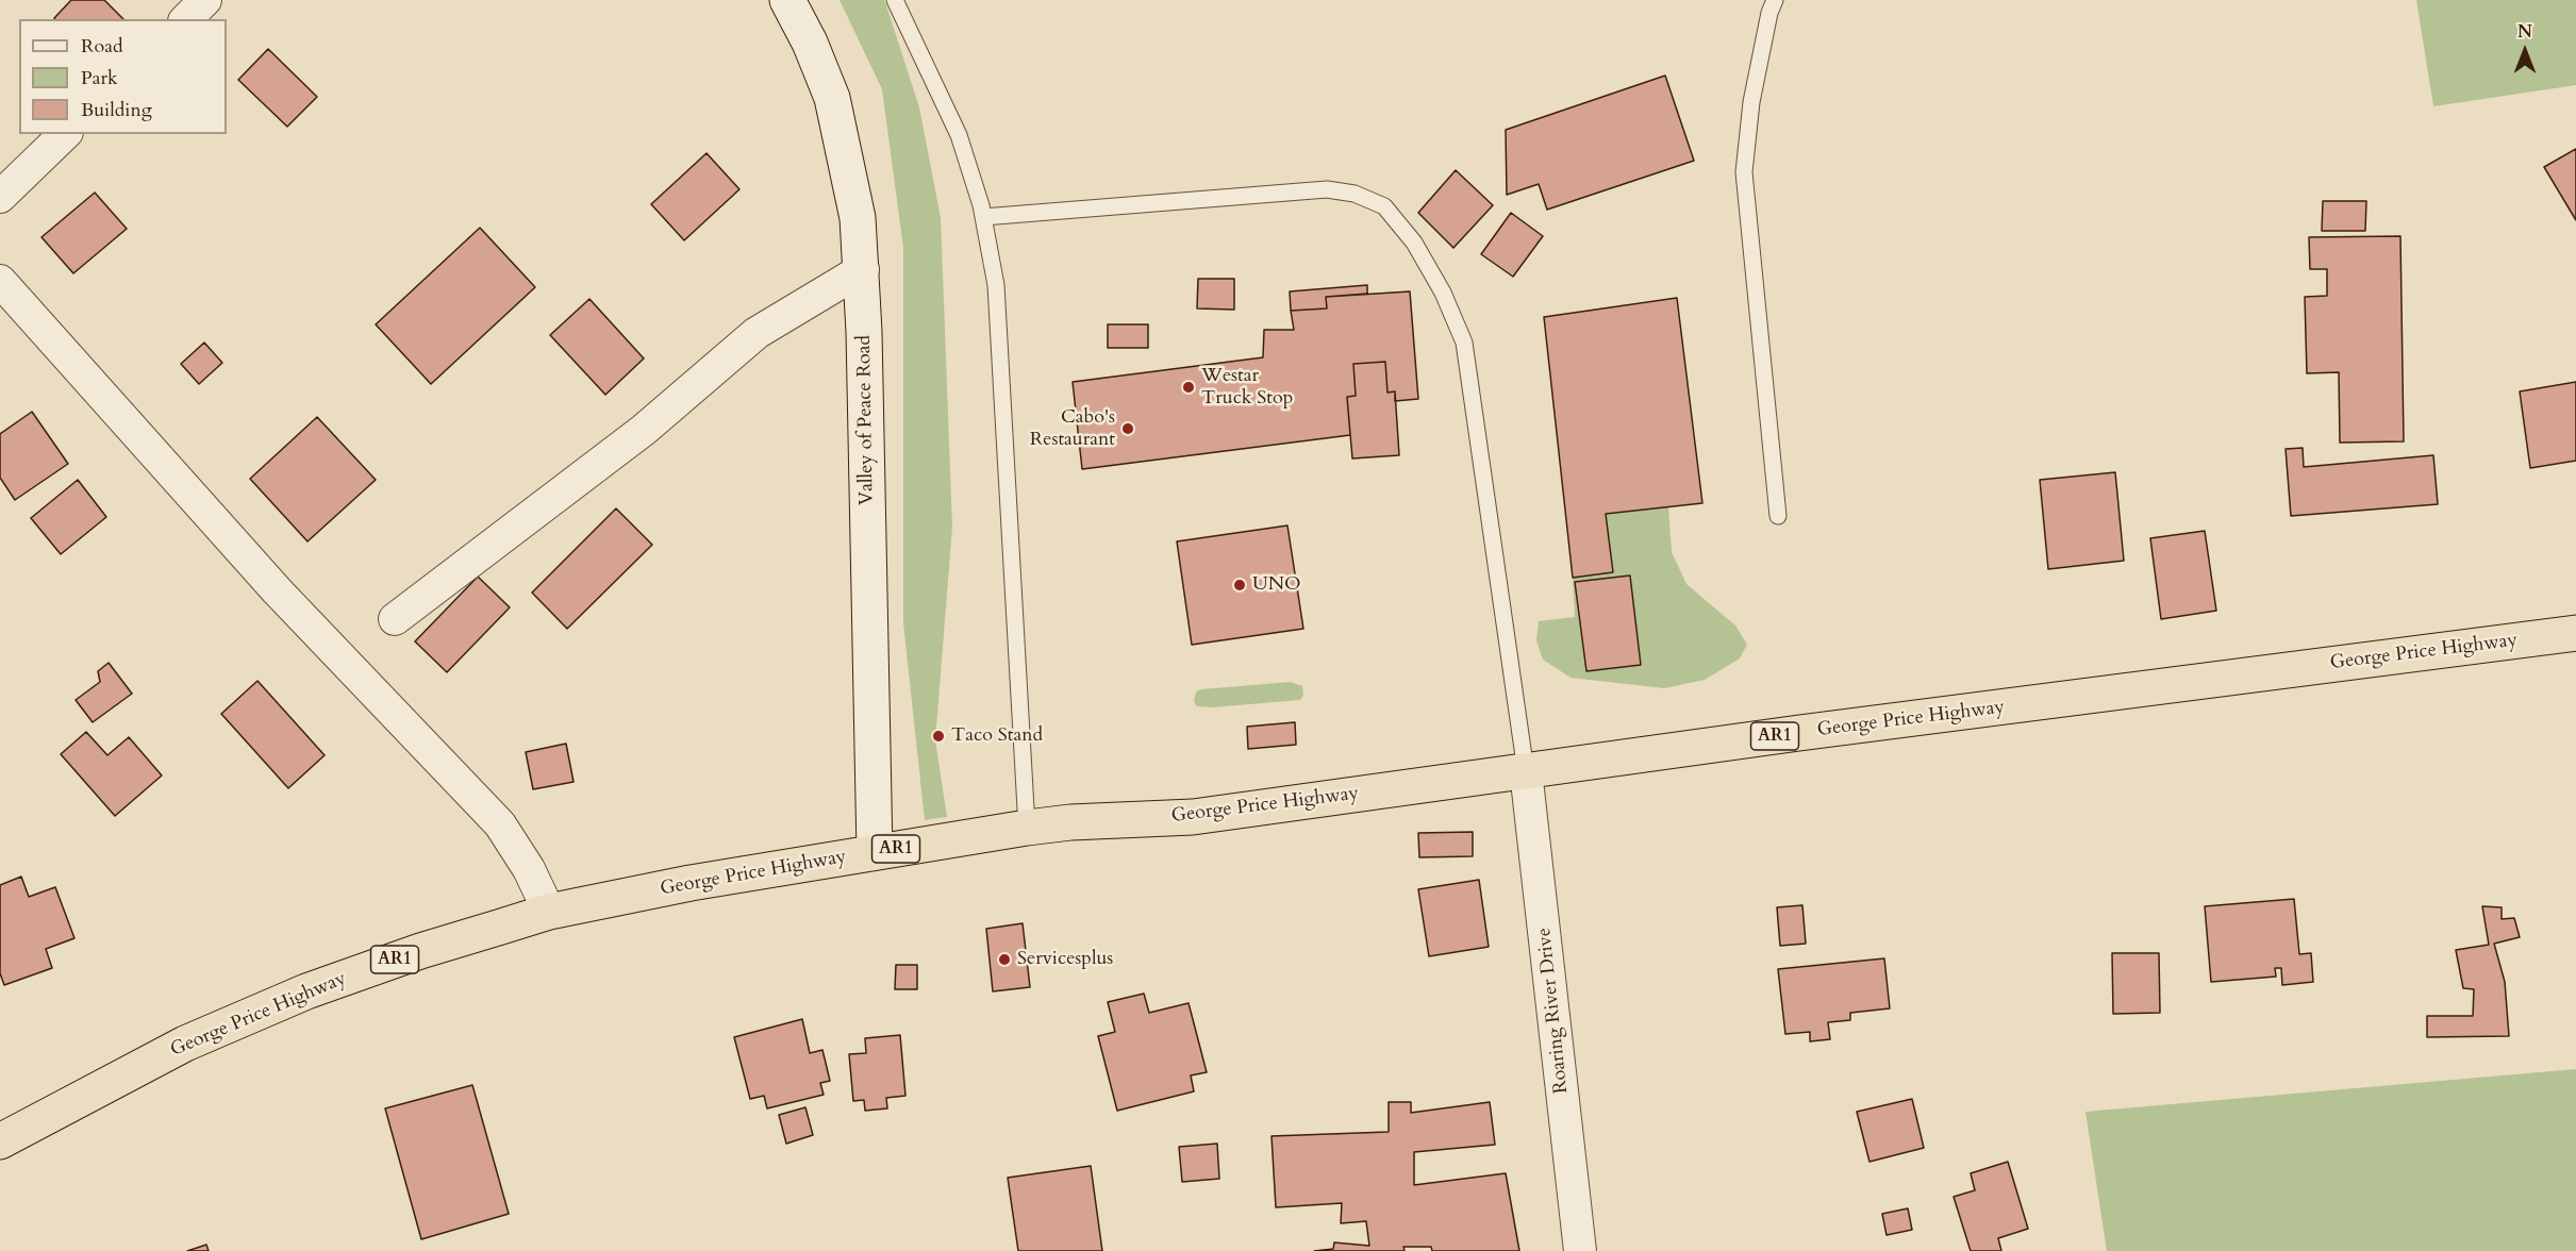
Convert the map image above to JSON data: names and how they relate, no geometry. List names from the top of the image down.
{
  "streets": {
    "highway": ["George Price Highway", "AR1"],
    "street": ["Valley of Peace Road", "Roaring River Drive"]
  },
  "crossings": [
    ["Valley of Peace Road", "George Price Highway"],
    ["George Price Highway", "Roaring River Drive"]
  ],
  "places": [
    "Westar Truck Stop",
    "Cabo's Restaurant",
    "UNO",
    "Taco Stand",
    "Servicesplus"
  ],
  "legend": ["Road", "Park", "Building"],
  "north": "top"
}
